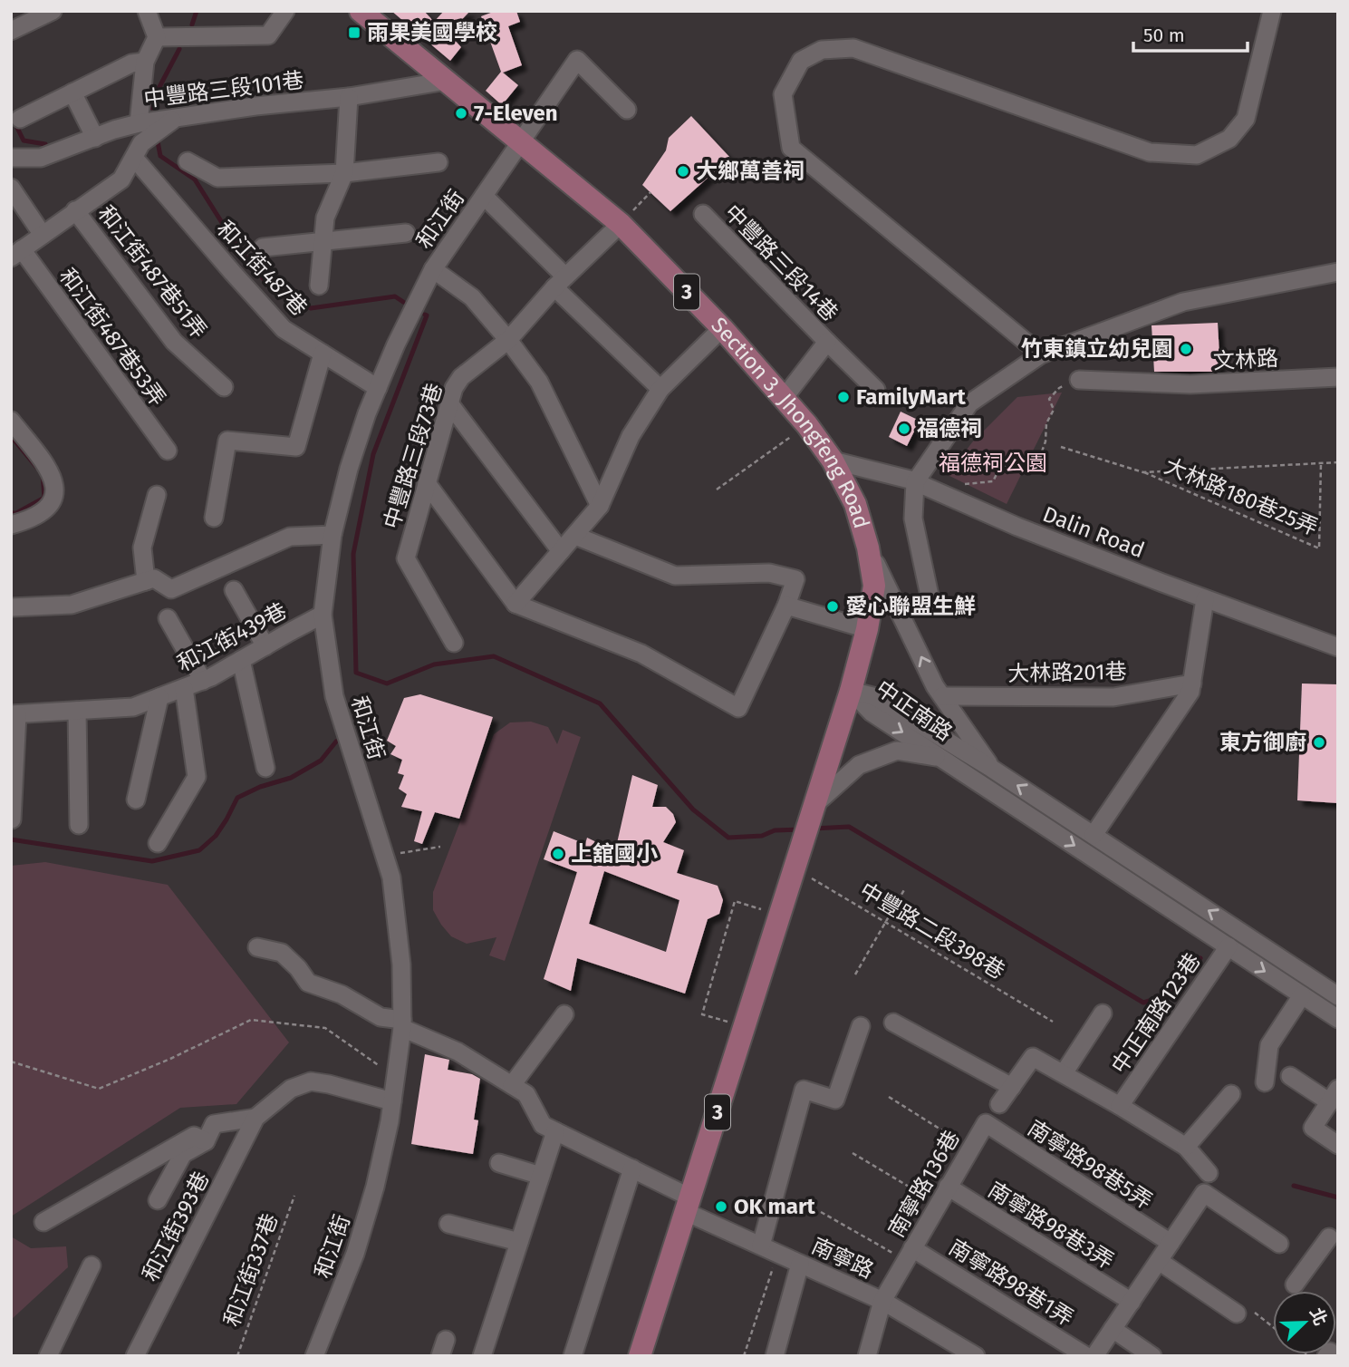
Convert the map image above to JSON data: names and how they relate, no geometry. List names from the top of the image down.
{
  "streets": {
    "main road": ["3", "Section 3, Jhongfeng Road"],
    "street": [
      "中豐路三段101巷",
      "和江街",
      "中豐路三段14巷",
      "和江街487巷",
      "和江街487巷51弄",
      "和江街487巷53弄",
      "文林路",
      "中豐路三段73巷",
      "Dalin Road",
      "和江街439巷",
      "大林路201巷",
      "中正南路",
      "中正南路123巷",
      "南寧路98巷5弄",
      "南寧路136巷",
      "南寧路98巷3弄",
      "和江街393巷",
      "南寧路",
      "南寧路98巷1弄"
    ],
    "path": ["大林路180巷25弄", "中豐路二段398巷", "和江街337巷"]
  },
  "crossings": [
    ["中豐路三段101巷", "Section 3, Jhongfeng Road"],
    ["和江街", "和江街487巷"],
    ["和江街", "Section 3, Jhongfeng Road"],
    ["和江街", "和江街439巷"],
    ["和江街", "和江街393巷"],
    ["中豐路三段14巷", "Section 3, Jhongfeng Road"],
    ["3", "Section 3, Jhongfeng Road"],
    ["3", "中正南路"],
    ["3", "中豐路二段398巷"],
    ["3", "南寧路"],
    ["Section 3, Jhongfeng Road", "中豐路三段73巷"],
    ["Section 3, Jhongfeng Road", "Dalin Road"],
    ["Section 3, Jhongfeng Road", "中正南路"],
    ["中正南路", "中正南路123巷"],
    ["南寧路98巷5弄", "南寧路136巷"],
    ["南寧路136巷", "南寧路98巷3弄"],
    ["南寧路136巷", "南寧路"],
    ["南寧路136巷", "南寧路98巷1弄"]
  ],
  "parks": ["福德祠公園"],
  "places": {
    "transit": ["雨果美國學校"],
    "other": [
      "7-Eleven",
      "大鄉萬善祠",
      "竹東鎮立幼兒園",
      "FamilyMart",
      "福德祠",
      "愛心聯盟生鮮",
      "東方御廚",
      "上舘國小",
      "OK mart"
    ]
  },
  "scale_bar": "50 m",
  "north": "top right"
}
